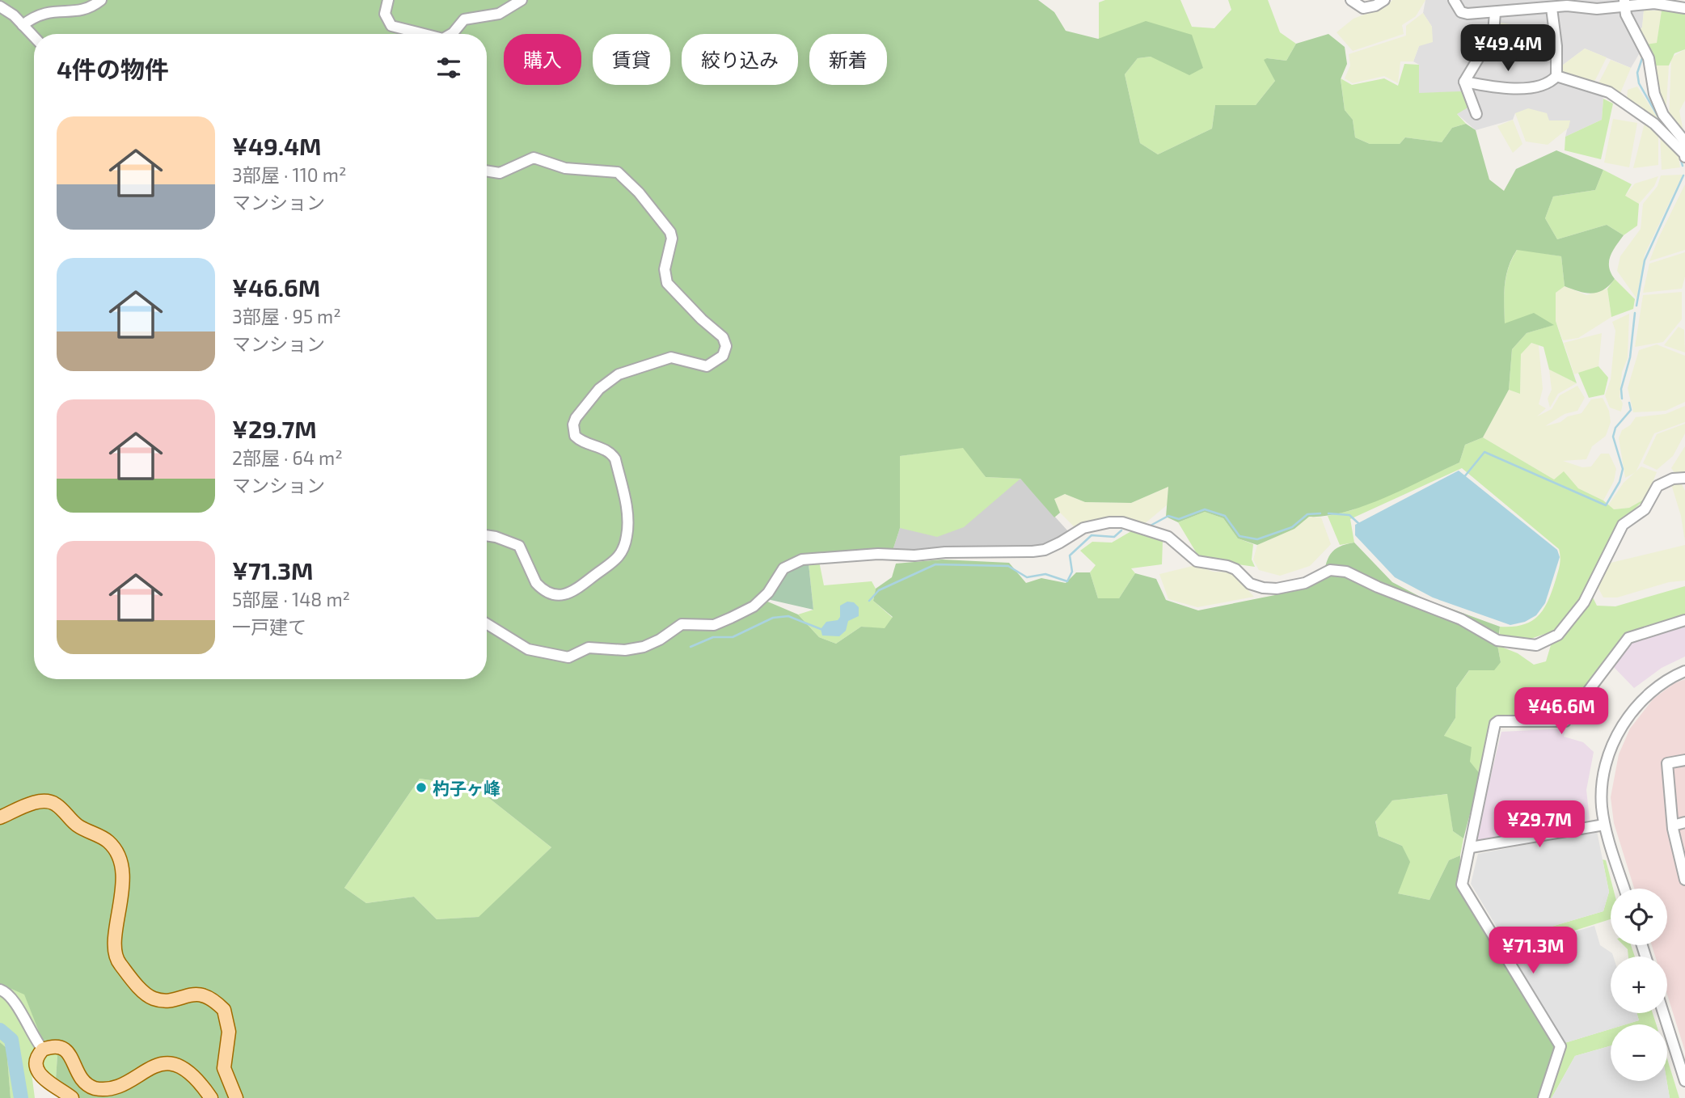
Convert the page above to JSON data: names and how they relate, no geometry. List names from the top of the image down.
{
  "places": ["杓子ヶ峰"],
  "page": {
    "price": [
      "¥49.4M",
      "¥46.6M",
      "¥29.7M",
      "¥71.3M"
    ],
    "chip": [
      "購入",
      "賃貸",
      "絞り込み",
      "新着"
    ],
    "heading": "4件の物件",
    "list": [
      {
        "name": "¥49.4M",
        "note": "3部屋 · 110 m² · マンション"
      },
      {
        "name": "¥46.6M",
        "note": "3部屋 · 95 m² · マンション"
      },
      {
        "name": "¥29.7M",
        "note": "2部屋 · 64 m² · マンション"
      },
      {
        "name": "¥71.3M",
        "note": "5部屋 · 148 m² · 一戸建て"
      }
    ],
    "map_buttons": ["+", "−"]
  }
}
